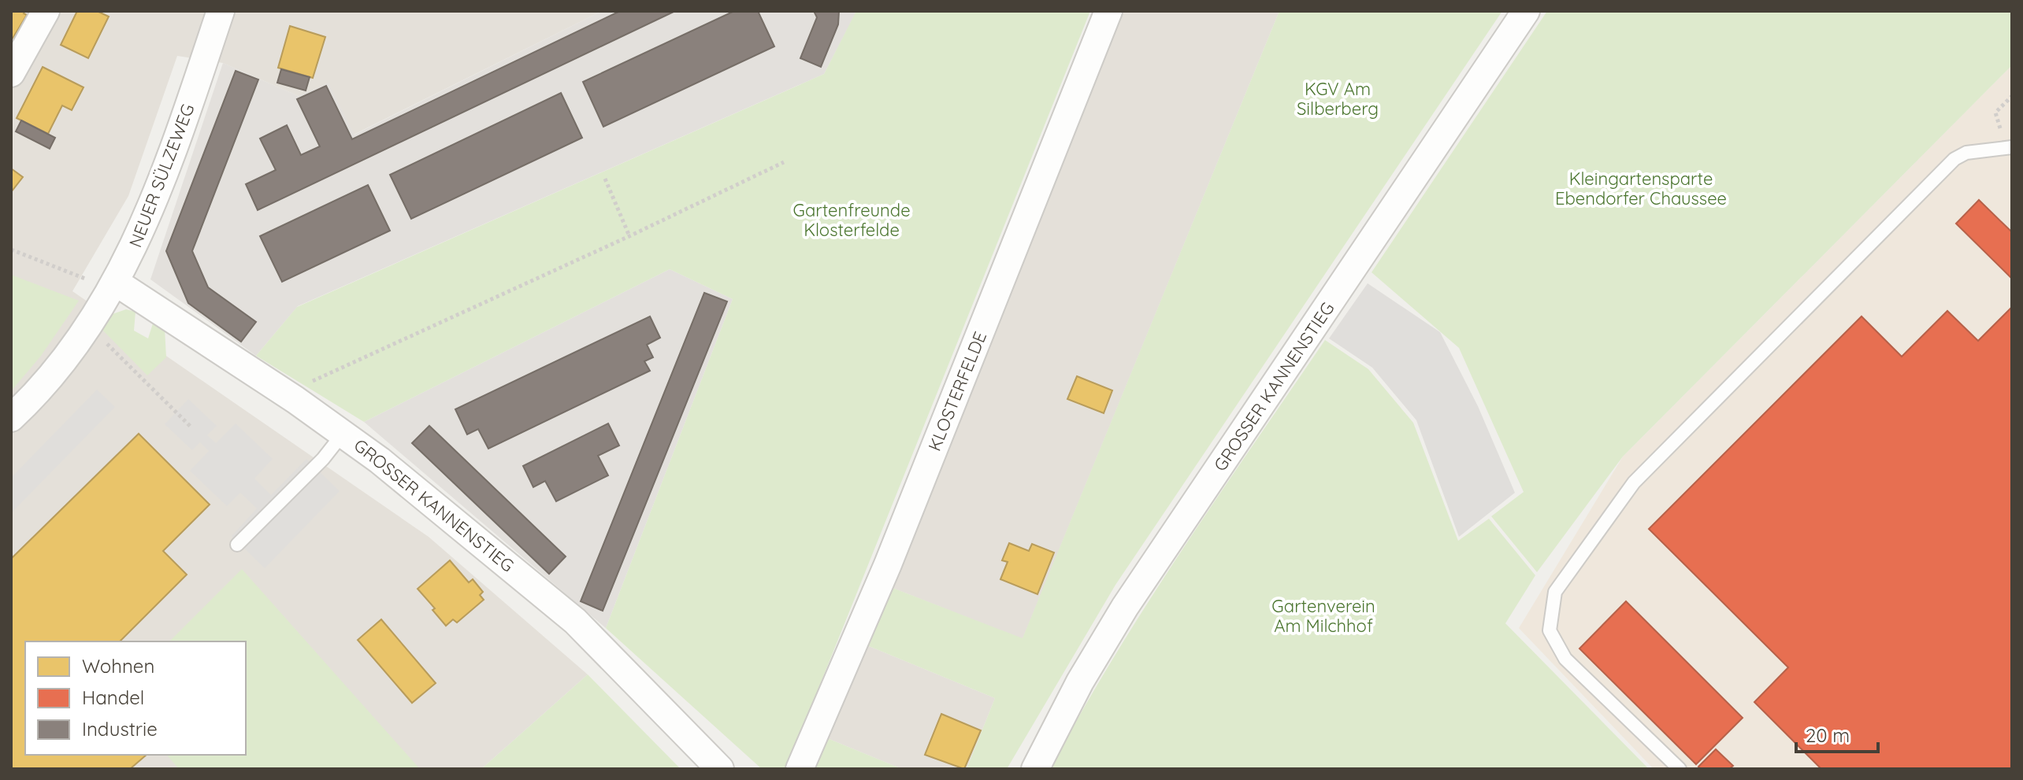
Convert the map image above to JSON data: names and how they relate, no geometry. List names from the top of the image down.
{
  "streets": {
    "street": ["NEUER SÜLZEWEG", "GROSSER KANNENSTIEG", "KLOSTERFELDE"]
  },
  "crossings": [
    ["NEUER SÜLZEWEG", "GROSSER KANNENSTIEG"]
  ],
  "parks": [
    "KGV Am Silberberg",
    "Kleingartensparte Ebendorfer Chaussee",
    "Gartenfreunde Klosterfelde",
    "Gartenverein Am Milchhof"
  ],
  "legend": ["Wohnen", "Handel", "Industrie"],
  "scale_bar": "20 m"
}
